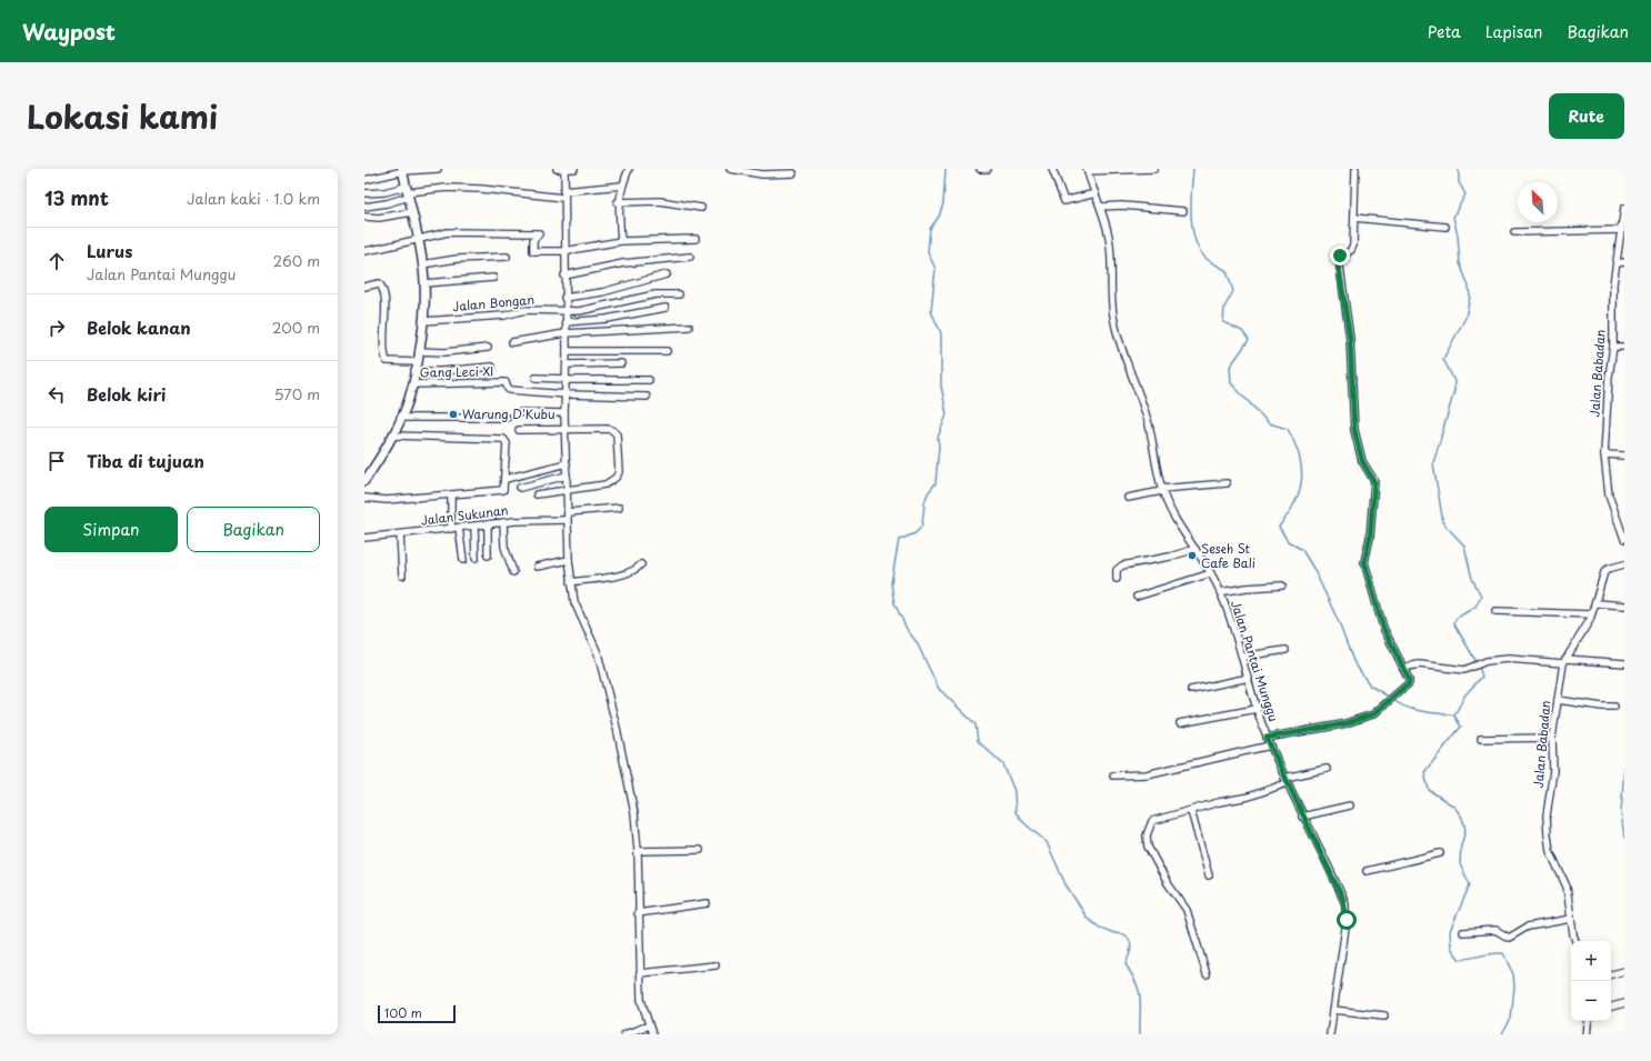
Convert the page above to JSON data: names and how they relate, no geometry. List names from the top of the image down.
{
  "streets": {
    "street": [
      "Jalan Bongan",
      "Gang Leci XI",
      "Jalan Babadan",
      "Jalan Sukunan",
      "Jalan Pantai Munggu"
    ]
  },
  "places": ["Warung D'Kubu", "Seseh St Cafe Bali"],
  "scale_bar": "100 m",
  "north": "top left",
  "page": {
    "header": "Waypost",
    "nav": ["Peta", "Lapisan", "Bagikan"],
    "title": "Lokasi kami",
    "buttons": [
      "Rute",
      ["Simpan", "Bagikan"]
    ],
    "heading": ["13 mnt", "Jalan kaki · 1.0 km"],
    "list": [
      ["Lurus", "Jalan Pantai Munggu", "260 m"],
      ["Belok kanan", "200 m"],
      ["Belok kiri", "570 m"],
      "Tiba di tujuan"
    ],
    "map_buttons": ["+", "−"],
    "scale": "100 m"
  }
}
